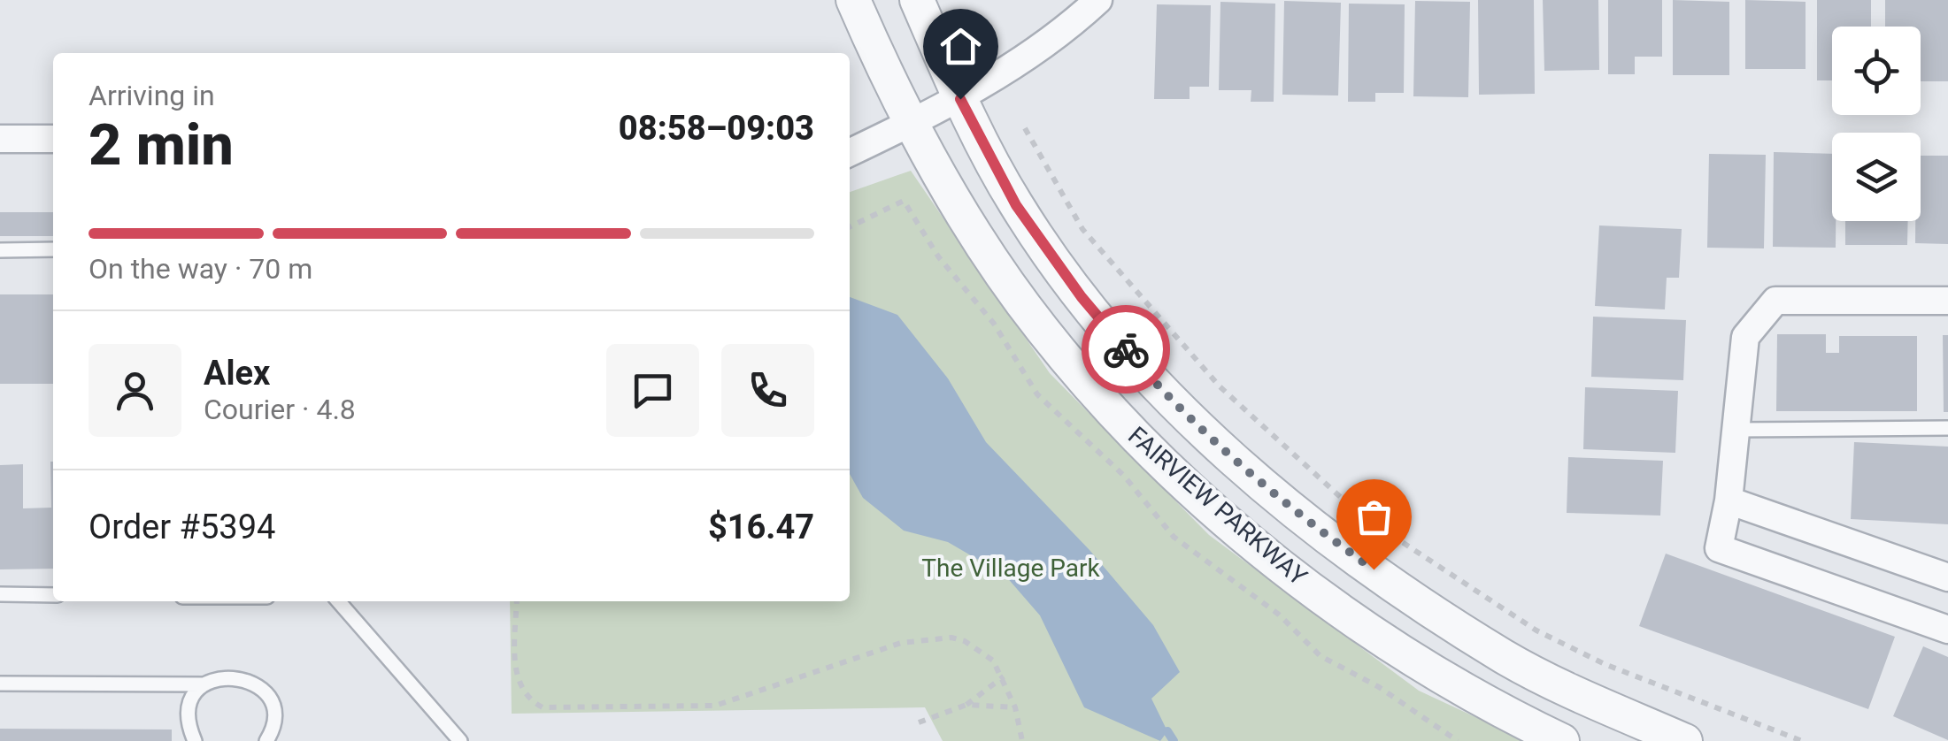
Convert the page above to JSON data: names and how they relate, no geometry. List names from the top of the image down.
{
  "streets": {
    "street": ["FAIRVIEW PARKWAY"]
  },
  "parks": ["The Village Park"],
  "page": {
    "heading": ["2 min", "Arriving in", "08:58–09:03"],
    "panel": [
      "Alex",
      "Courier · 4.8",
      "Order #5394",
      "$16.47"
    ],
    "bar": "On the way · 70 m"
  }
}
